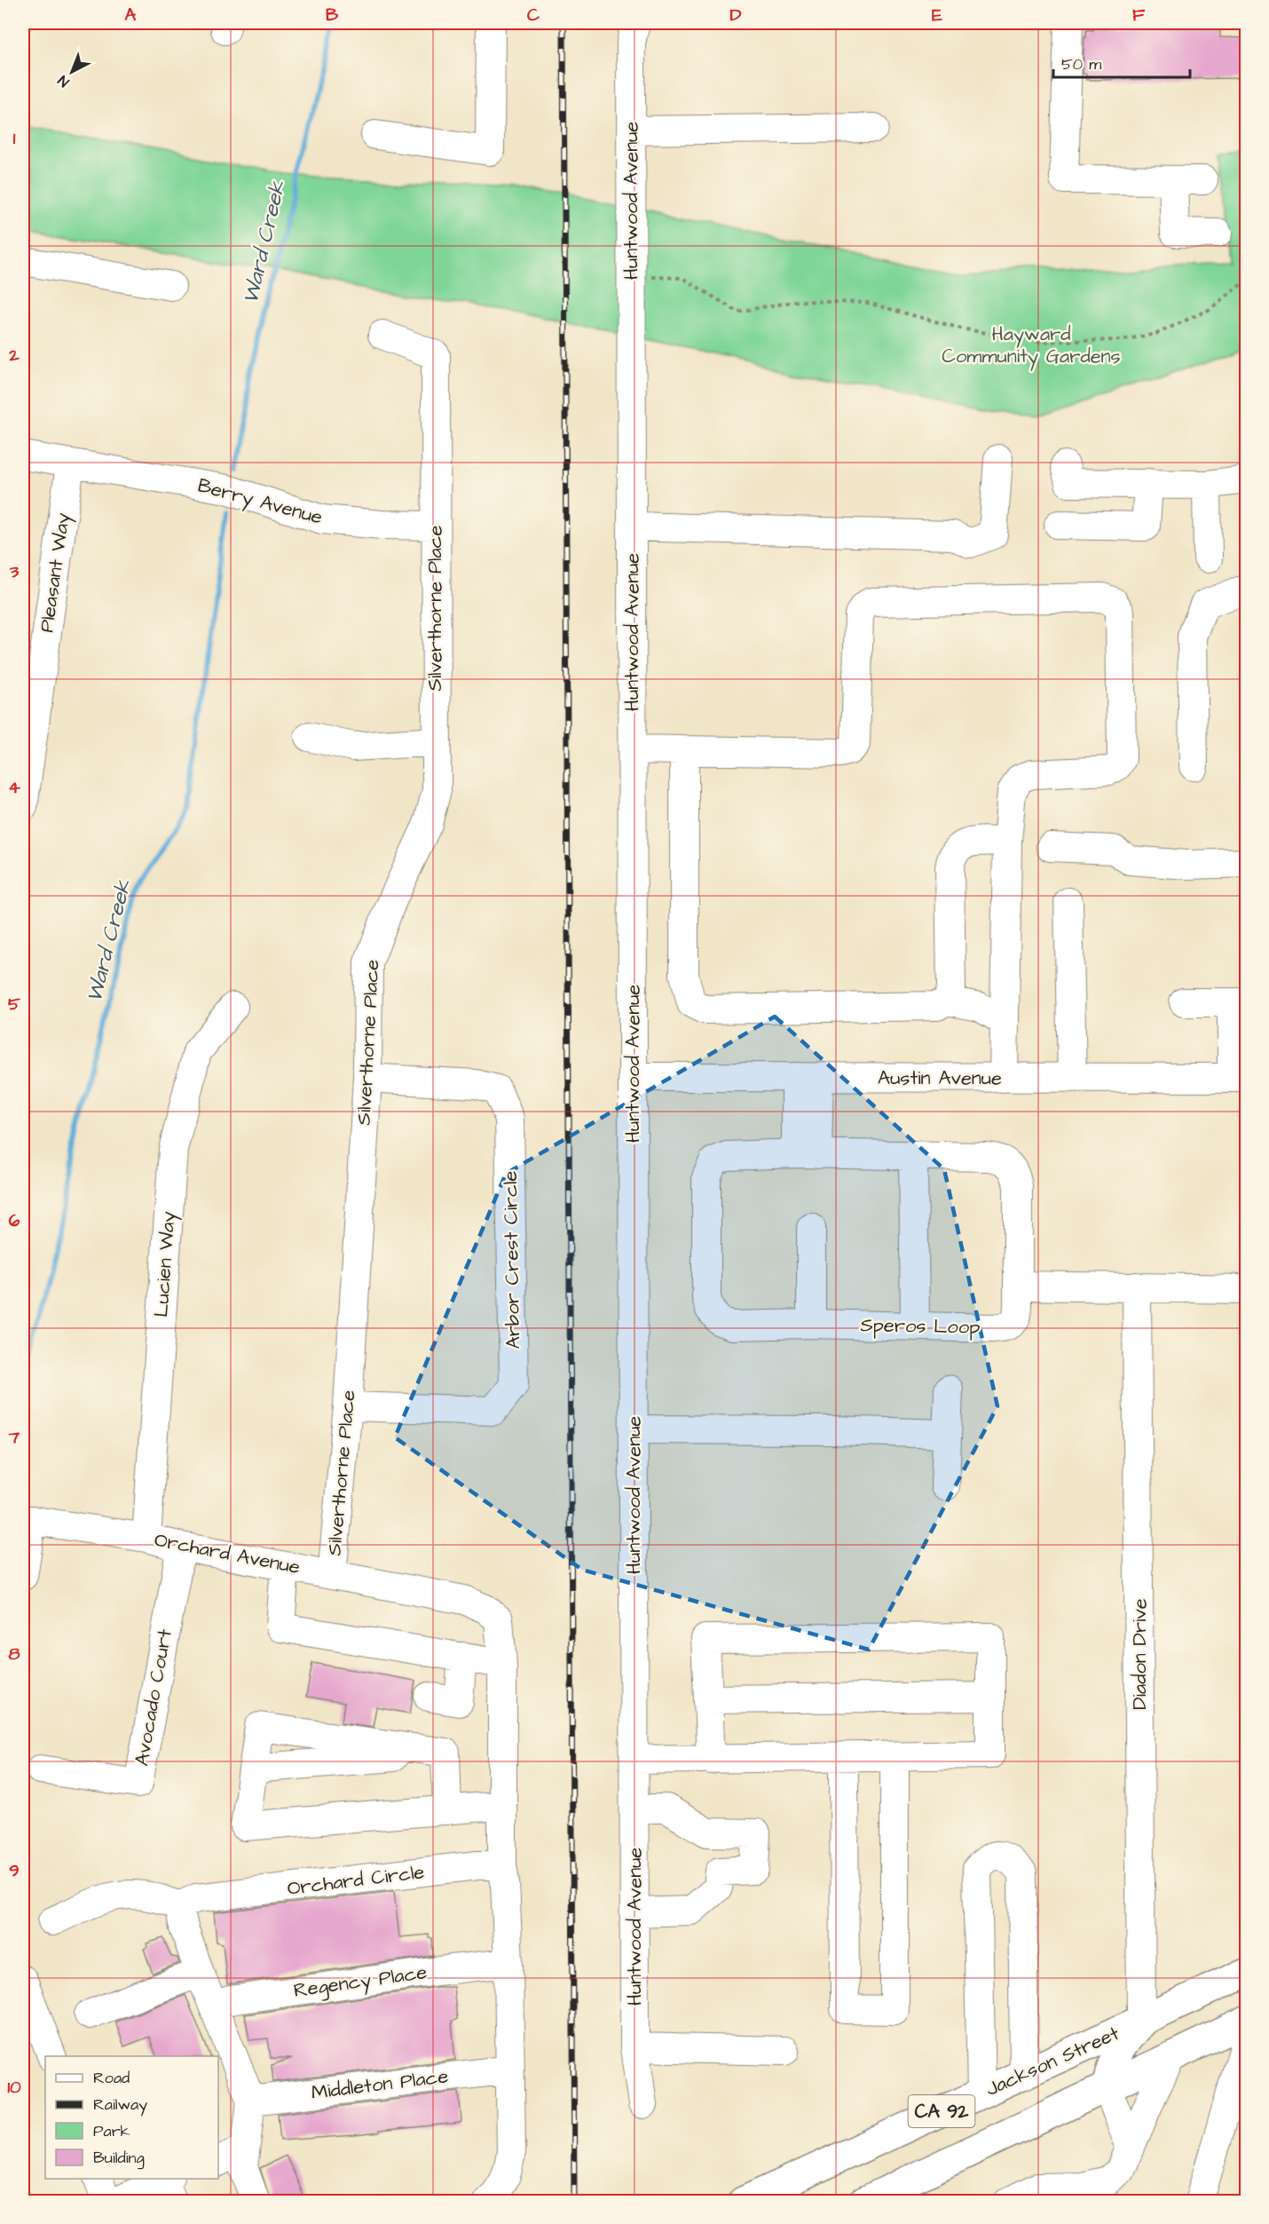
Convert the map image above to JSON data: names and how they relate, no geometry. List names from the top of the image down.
{
  "streets": {
    "main road": ["Jackson Street", "CA 92"],
    "street": [
      "Huntwood Avenue",
      "Berry Avenue",
      "Pleasant Way",
      "Silverthorne Place",
      "Austin Avenue",
      "Arbor Crest Circle",
      "Lucien Way",
      "Speros Loop",
      "Orchard Avenue",
      "Diadon Drive",
      "Avocado Court",
      "Orchard Circle",
      "Regency Place",
      "Middleton Place"
    ]
  },
  "crossings": [
    ["Huntwood Avenue", "Austin Avenue"],
    ["Berry Avenue", "Pleasant Way"],
    ["Berry Avenue", "Silverthorne Place"],
    ["Silverthorne Place", "Arbor Crest Circle"],
    ["Silverthorne Place", "Orchard Avenue"],
    ["Lucien Way", "Orchard Avenue"],
    ["Orchard Avenue", "Avocado Court"],
    ["Orchard Avenue", "Orchard Circle"],
    ["Diadon Drive", "Jackson Street"]
  ],
  "water": ["Ward Creek"],
  "parks": ["Hayward Community Gardens"],
  "legend": [
    "Road",
    "Railway",
    "Park",
    "Building"
  ],
  "scale_bar": "50 m",
  "north": "bottom left",
  "grid": {
    "columns": [
      "A",
      "B",
      "C",
      "D",
      "E",
      "F"
    ],
    "rows": [
      "1",
      "2",
      "3",
      "4",
      "5",
      "6",
      "7",
      "8",
      "9",
      "10"
    ]
  }
}
